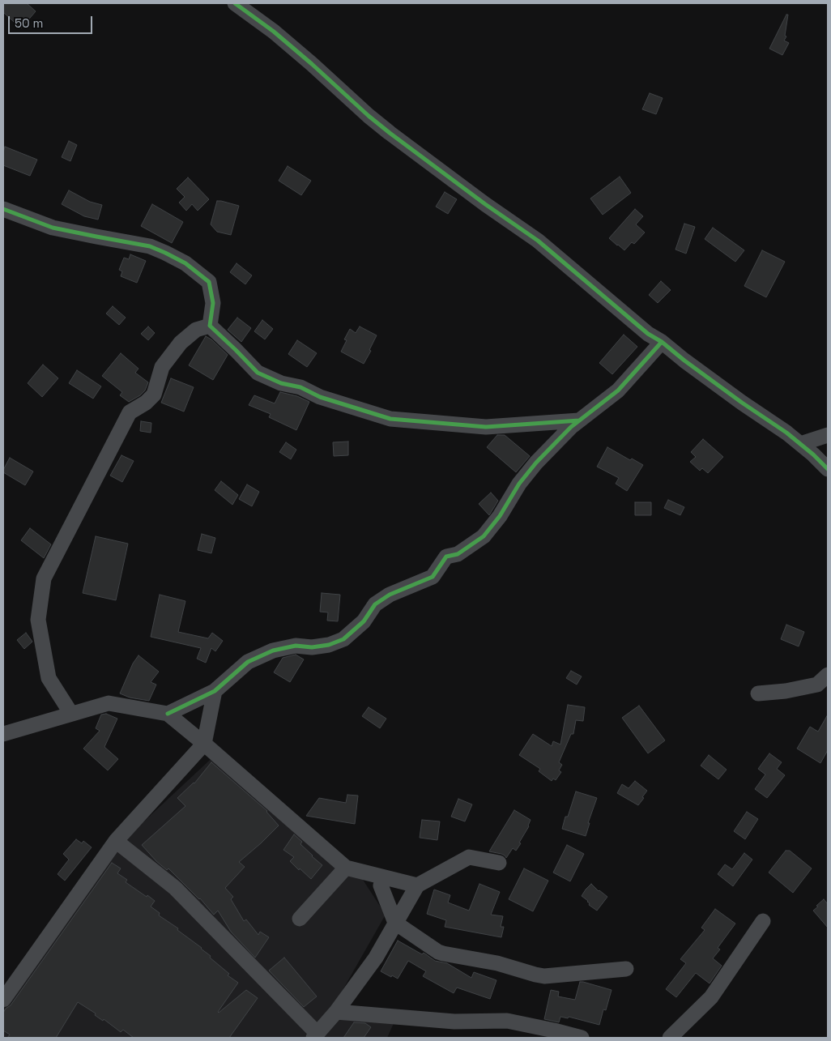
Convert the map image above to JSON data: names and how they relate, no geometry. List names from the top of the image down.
{
  "scale_bar": "50 m"
}
